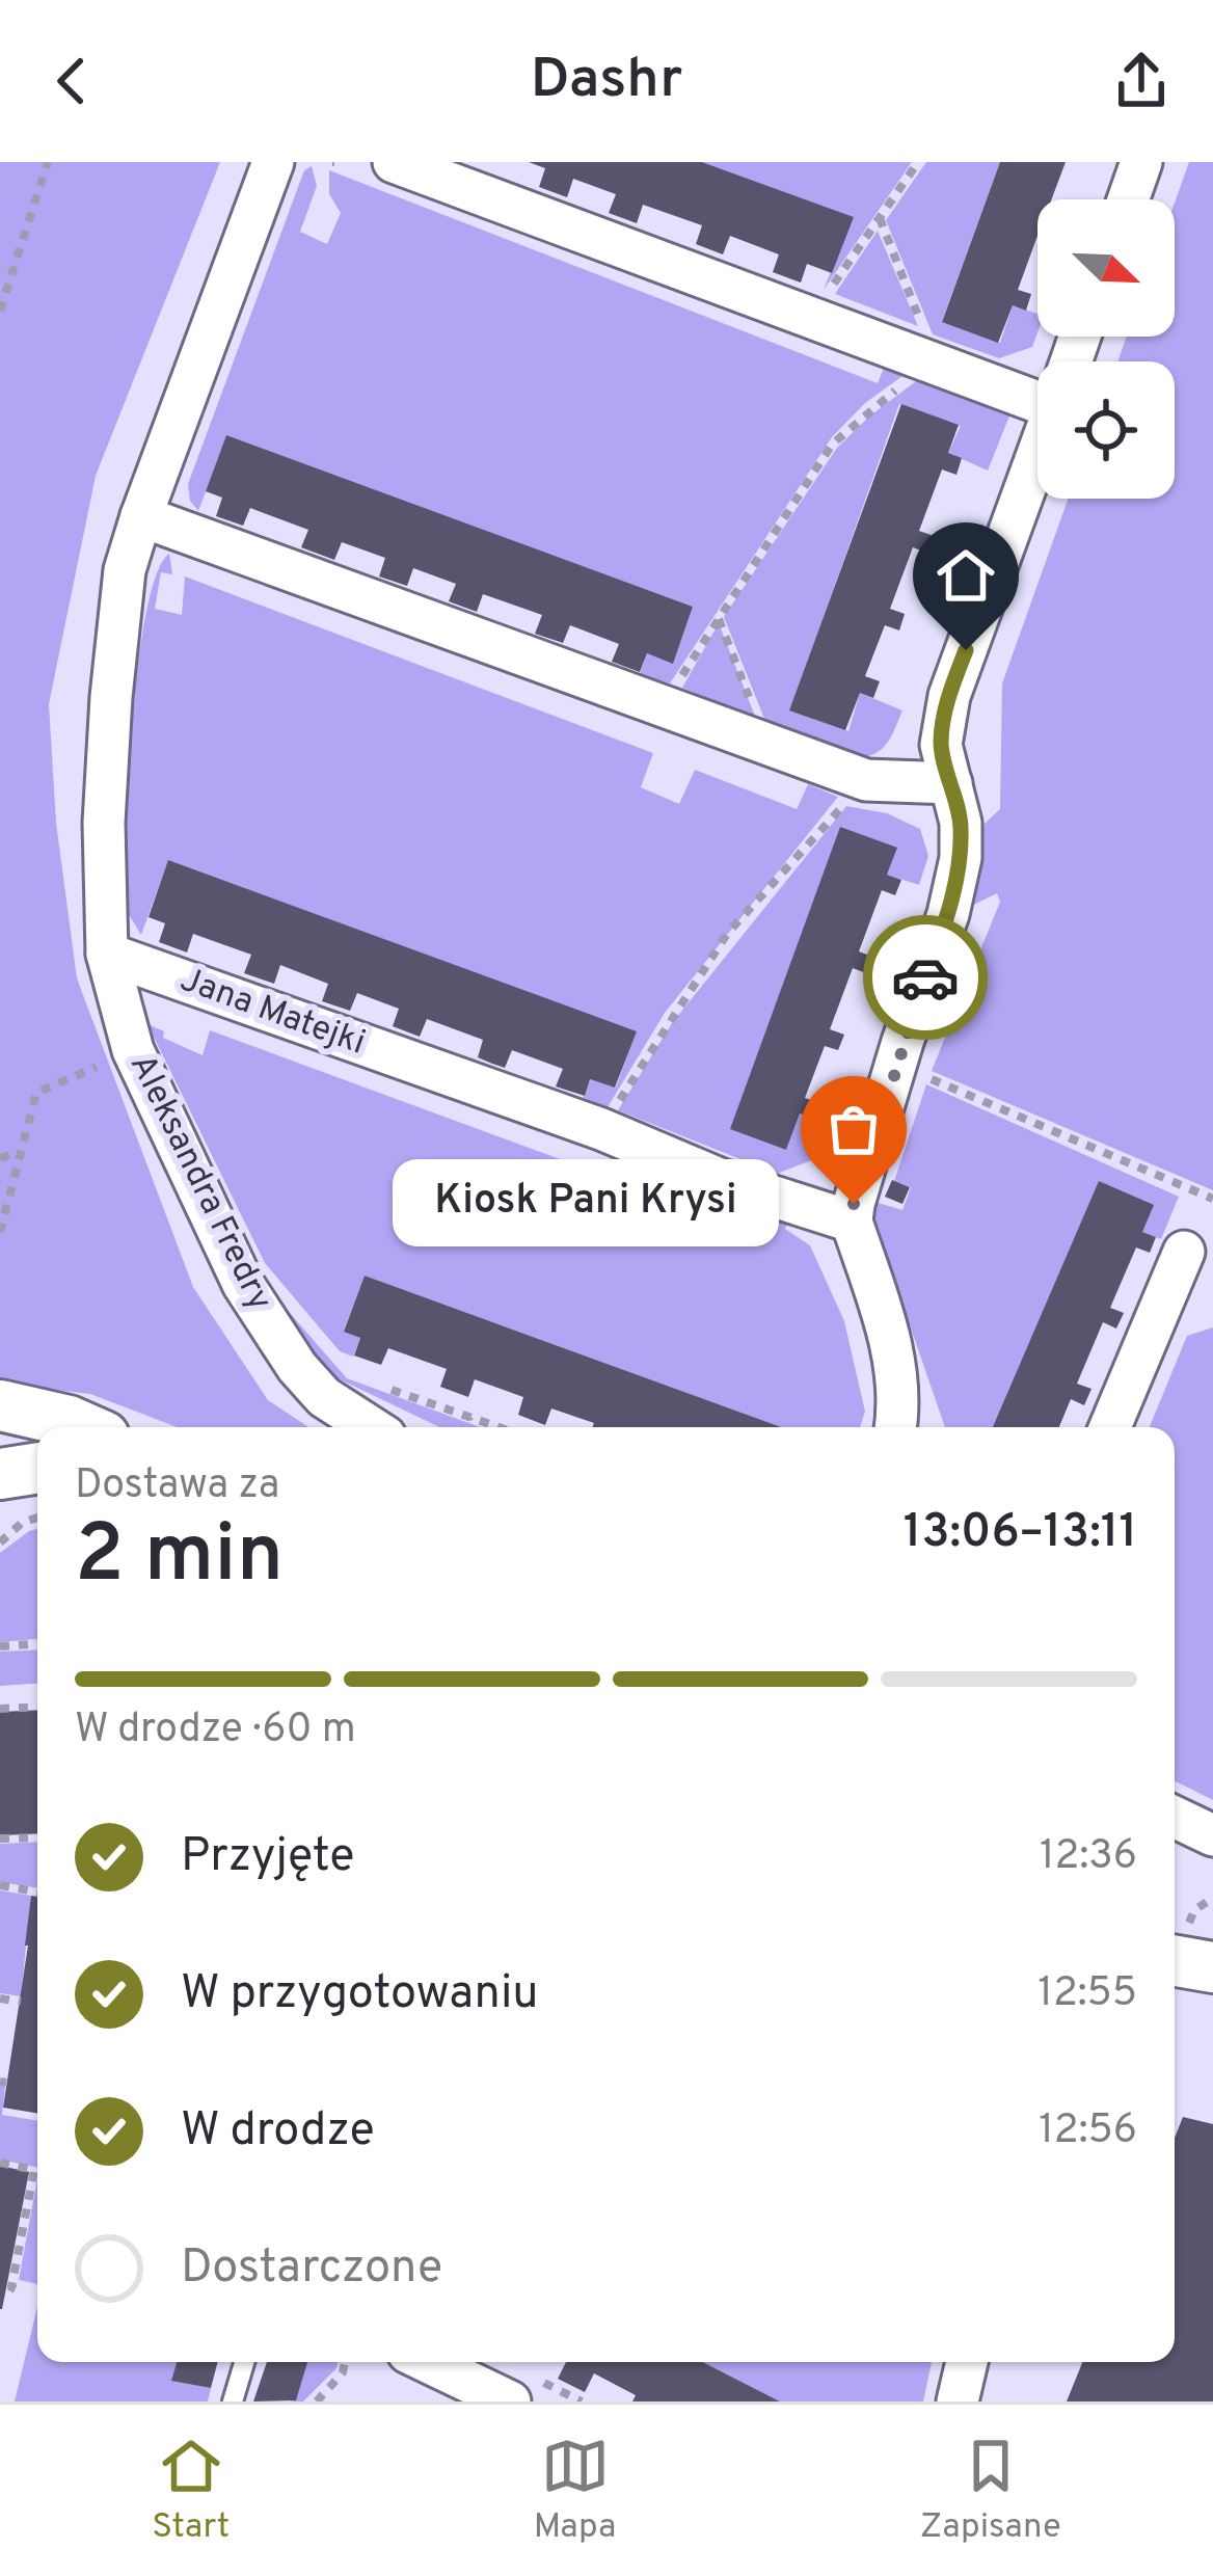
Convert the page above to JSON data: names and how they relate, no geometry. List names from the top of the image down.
{
  "streets": {
    "street": ["Jana Matejki", "Aleksandra Fredry"]
  },
  "crossings": [
    ["Jana Matejki", "Aleksandra Fredry"]
  ],
  "places": ["Kiosk Pani Krysi"],
  "north": "bottom right",
  "page": {
    "header": "Dashr",
    "bubble": "Kiosk Pani Krysi",
    "heading": ["2 min", "Dostawa za", "13:06–13:11"],
    "bar": "W drodze · 60 m",
    "list": [
      ["Przyjęte", "12:36"],
      ["W przygotowaniu", "12:55"],
      ["W drodze", "12:56"],
      "Dostarczone"
    ],
    "tabs": ["Start", "Mapa", "Zapisane"]
  }
}
